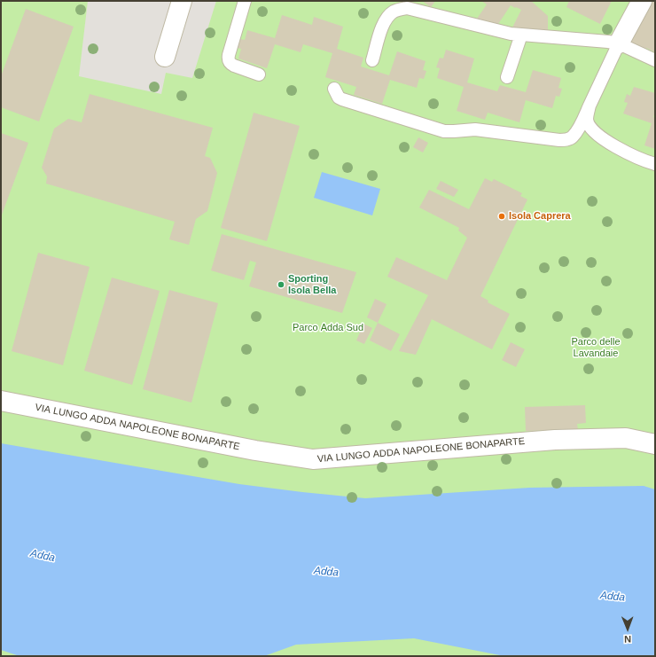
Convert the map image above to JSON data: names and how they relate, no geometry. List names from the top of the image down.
{
  "streets": {
    "street": ["VIA LUNGO ADDA NAPOLEONE BONAPARTE"]
  },
  "water": ["Adda"],
  "parks": ["Parco Adda Sud", "Parco delle Lavandaie"],
  "places": ["Isola Caprera", "Sporting Isola Bella"],
  "north": "bottom"
}
